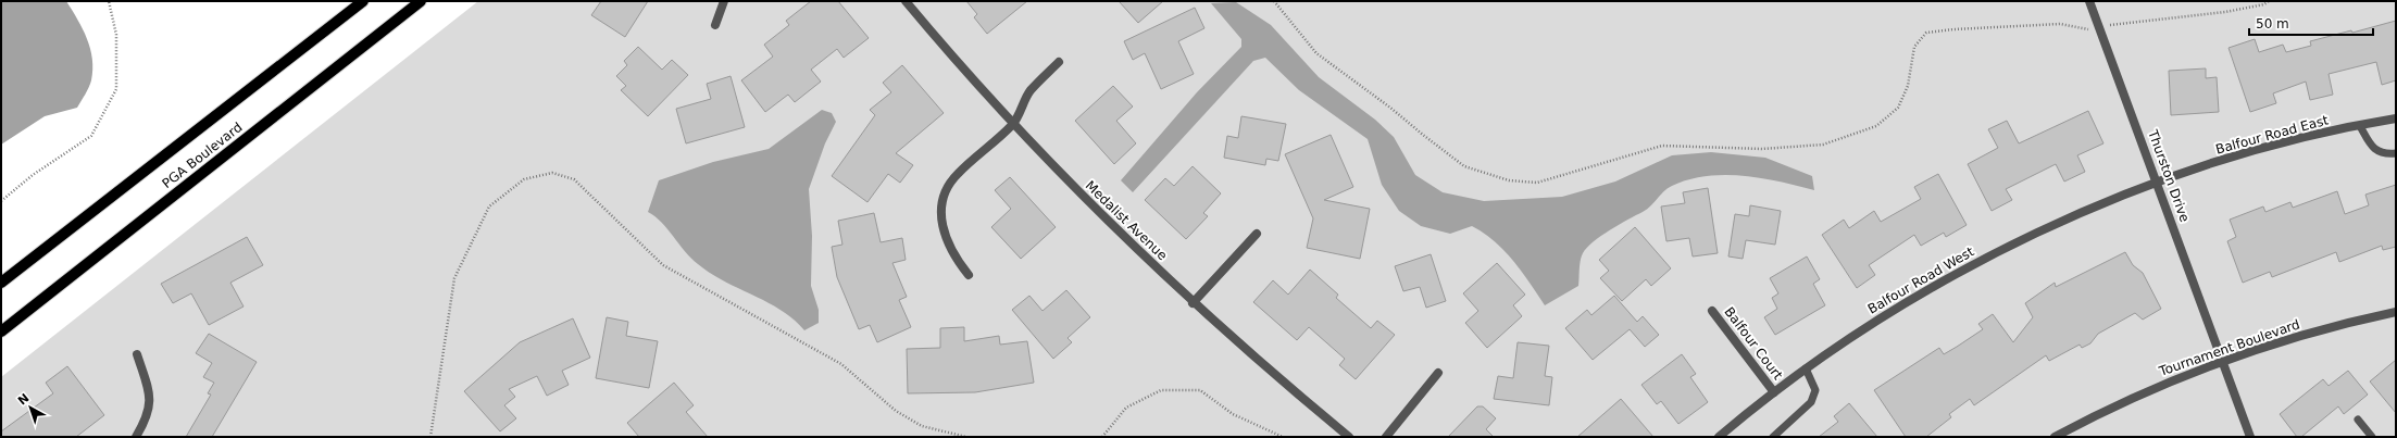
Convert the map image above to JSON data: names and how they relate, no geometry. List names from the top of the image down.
{
  "streets": {
    "main road": ["PGA Boulevard"],
    "street": [
      "Balfour Road East",
      "Thurston Drive",
      "Medalist Avenue",
      "Balfour Road West",
      "Balfour Court",
      "Tournament Boulevard"
    ]
  },
  "crossings": [
    ["Balfour Road East", "Thurston Drive"],
    ["Balfour Road East", "Balfour Road West"],
    ["Thurston Drive", "Balfour Road West"],
    ["Thurston Drive", "Tournament Boulevard"],
    ["Balfour Road West", "Balfour Court"]
  ],
  "scale_bar": "50 m",
  "north": "top left"
}
